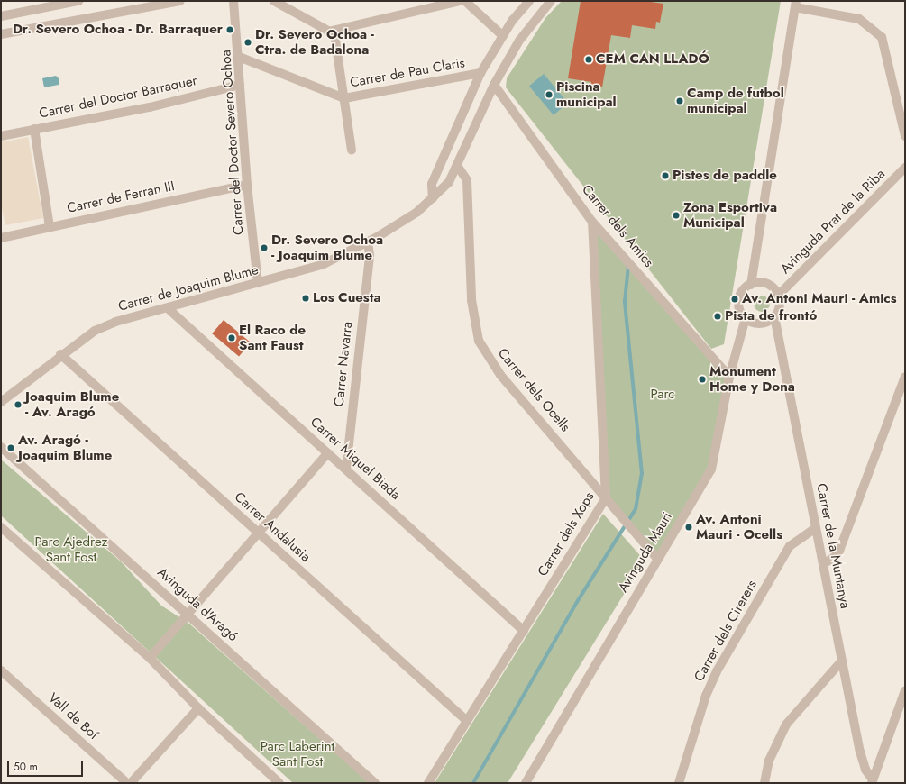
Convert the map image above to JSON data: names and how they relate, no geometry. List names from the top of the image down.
{
  "streets": {
    "street": [
      "Carrer de Pau Claris",
      "Carrer del Doctor Barraquer",
      "Carrer del Doctor Severo Ochoa",
      "Carrer de Ferran III",
      "Avinguda Prat de la Riba",
      "Carrer dels Amics",
      "Carrer de Joaquim Blume",
      "Carrer Navarra",
      "Carrer dels Ocells",
      "Carrer Miquel Biada",
      "Carrer Andalusia",
      "Carrer dels Xops",
      "Carrer de la Muntanya",
      "Avinguda Mauri",
      "Avinguda d'Aragó",
      "Carrer dels Cirerers",
      "Vall de Boí"
    ]
  },
  "crossings": [
    ["Carrer de Pau Claris", "Carrer del Doctor Severo Ochoa"],
    ["Carrer del Doctor Barraquer", "Carrer del Doctor Severo Ochoa"],
    ["Carrer del Doctor Severo Ochoa", "Carrer de Ferran III"],
    ["Carrer del Doctor Severo Ochoa", "Carrer de Joaquim Blume"],
    ["Avinguda Prat de la Riba", "Carrer de la Muntanya"],
    ["Avinguda Prat de la Riba", "Avinguda Mauri"],
    ["Carrer dels Amics", "Carrer de Joaquim Blume"],
    ["Carrer dels Amics", "Carrer dels Xops"],
    ["Carrer dels Amics", "Avinguda Mauri"],
    ["Carrer de Joaquim Blume", "Carrer Navarra"],
    ["Carrer de Joaquim Blume", "Carrer dels Ocells"],
    ["Carrer de Joaquim Blume", "Carrer Miquel Biada"],
    ["Carrer de Joaquim Blume", "Carrer Andalusia"],
    ["Carrer Navarra", "Carrer Miquel Biada"],
    ["Carrer dels Ocells", "Carrer dels Xops"],
    ["Carrer dels Ocells", "Avinguda Mauri"],
    ["Carrer Miquel Biada", "Carrer dels Xops"],
    ["Carrer Andalusia", "Carrer dels Xops"],
    ["Carrer de la Muntanya", "Avinguda Mauri"],
    ["Carrer de la Muntanya", "Carrer dels Cirerers"]
  ],
  "parks": ["Parc", "Parc Ajedrez Sant Fost", "Parc Laberint Sant Fost"],
  "places": [
    "Dr. Severo Ochoa - Dr. Barraquer",
    "Dr. Severo Ochoa - Ctra. de Badalona",
    "CEM CAN LLADÓ",
    "Piscina municipal",
    "Camp de futbol municipal",
    "Pistes de paddle",
    "Zona Esportiva Municipal",
    "Dr. Severo Ochoa - Joaquim Blume",
    "Los Cuesta",
    "Av. Antoni Mauri - Amics",
    "Pista de frontó",
    "El Raco de Sant Faust",
    "Monument Home y Dona",
    "Joaquim Blume - Av. Aragó",
    "Av. Aragó - Joaquim Blume",
    "Av. Antoni Mauri - Ocells"
  ],
  "scale_bar": "50 m"
}
